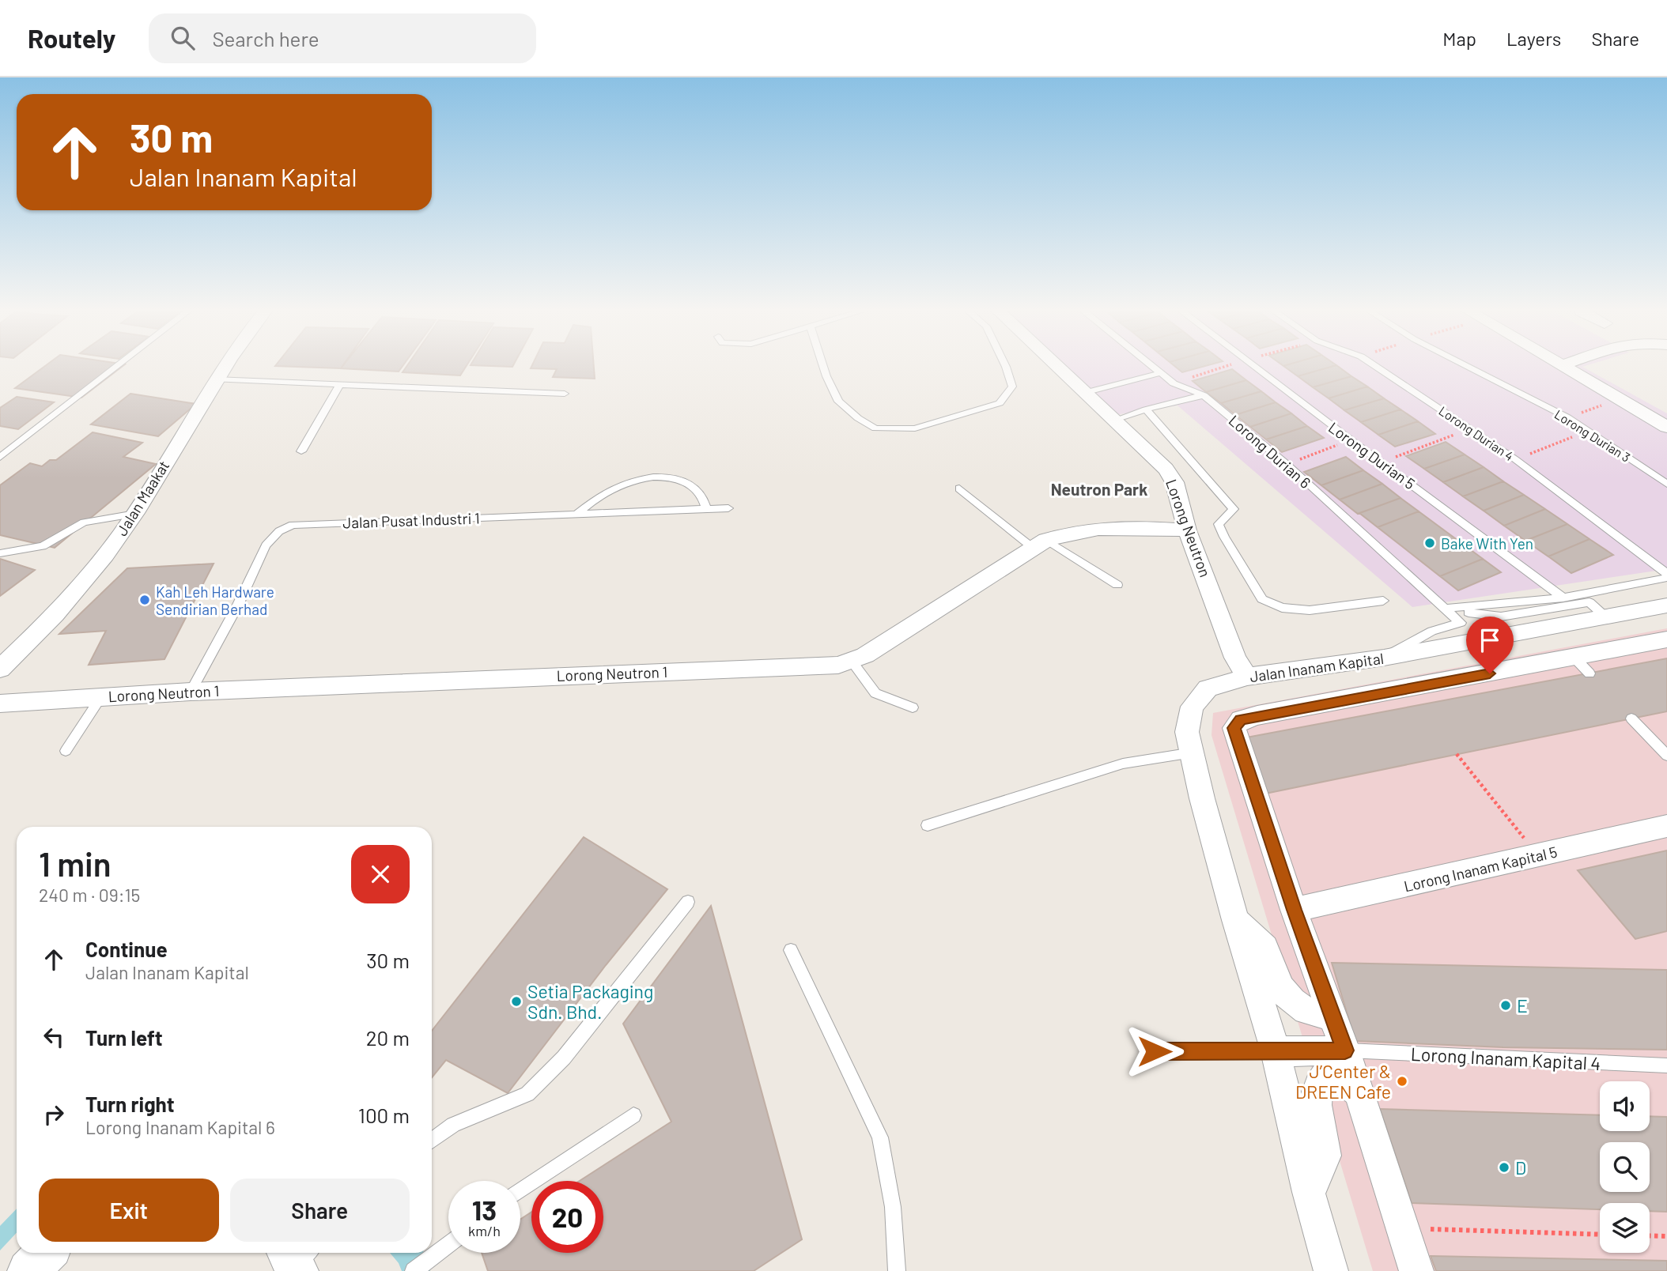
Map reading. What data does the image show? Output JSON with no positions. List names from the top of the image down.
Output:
{
  "streets": {
    "street": [
      "Jalan Maakat",
      "Lorong Neutron",
      "Jalan Inanam Kapital",
      "Lorong Neutron 1",
      "Lorong Inanam Kapital 5"
    ],
    "lane": [
      "Lorong Durian 4",
      "Lorong Durian 3",
      "Lorong Durian 6",
      "Lorong Durian 5",
      "Jalan Pusat Industri 1",
      "Lorong Inanam Kapital 4"
    ]
  },
  "crossings": [
    ["Lorong Durian 6", "Jalan Inanam Kapital"],
    ["Jalan Pusat Industri 1", "Lorong Neutron 1"],
    ["Lorong Neutron", "Jalan Inanam Kapital"],
    ["Lorong Neutron", "Lorong Neutron 1"]
  ],
  "districts": ["Neutron Park"],
  "places": [
    "Bake With Yen",
    "Kah Leh Hardware Sendirian Berhad",
    "Setia Packaging Sdn. Bhd.",
    "E",
    "J’Center & DREEN Cafe",
    "D"
  ],
  "page": {
    "header": "Routely",
    "search": "Search here",
    "nav": ["Map", "Layers", "Share"],
    "turn": ["30 m", "Jalan Inanam Kapital"],
    "heading": ["1 min", "240 m · 09:15"],
    "list": [
      {
        "name": "Continue",
        "note": "Jalan Inanam Kapital",
        "value": "30 m"
      },
      {
        "name": "Turn left",
        "value": "20 m"
      },
      {
        "name": "Turn right",
        "note": "Lorong Inanam Kapital 6",
        "value": "100 m"
      }
    ],
    "buttons": ["Exit", "Share"],
    "speed": "13 km/h",
    "limit": "20"
  }
}
